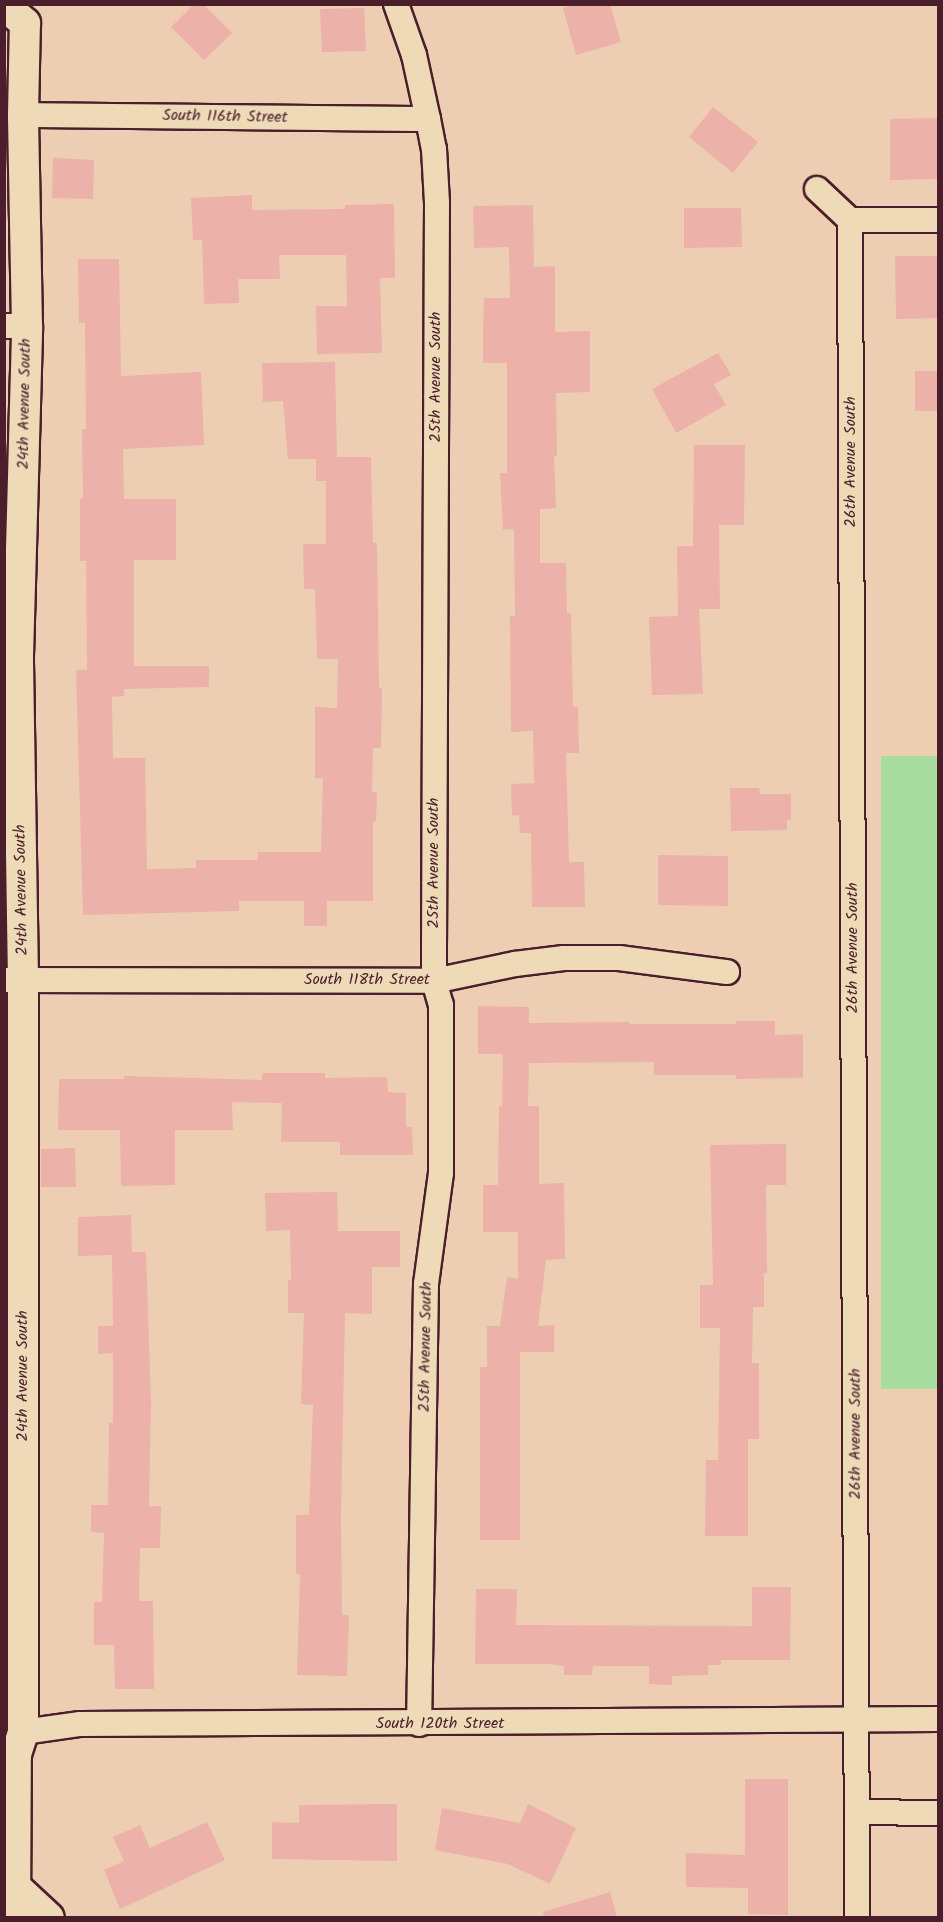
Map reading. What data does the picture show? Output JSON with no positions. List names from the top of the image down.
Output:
{
  "streets": {
    "street": [
      "South 116th Street",
      "25th Avenue South",
      "24th Avenue South",
      "26th Avenue South",
      "South 118th Street",
      "South 120th Street"
    ]
  },
  "crossings": [
    ["South 116th Street", "25th Avenue South"],
    ["South 116th Street", "24th Avenue South"],
    ["25th Avenue South", "South 118th Street"],
    ["25th Avenue South", "South 120th Street"],
    ["24th Avenue South", "South 118th Street"],
    ["24th Avenue South", "South 120th Street"],
    ["26th Avenue South", "South 120th Street"]
  ]
}
